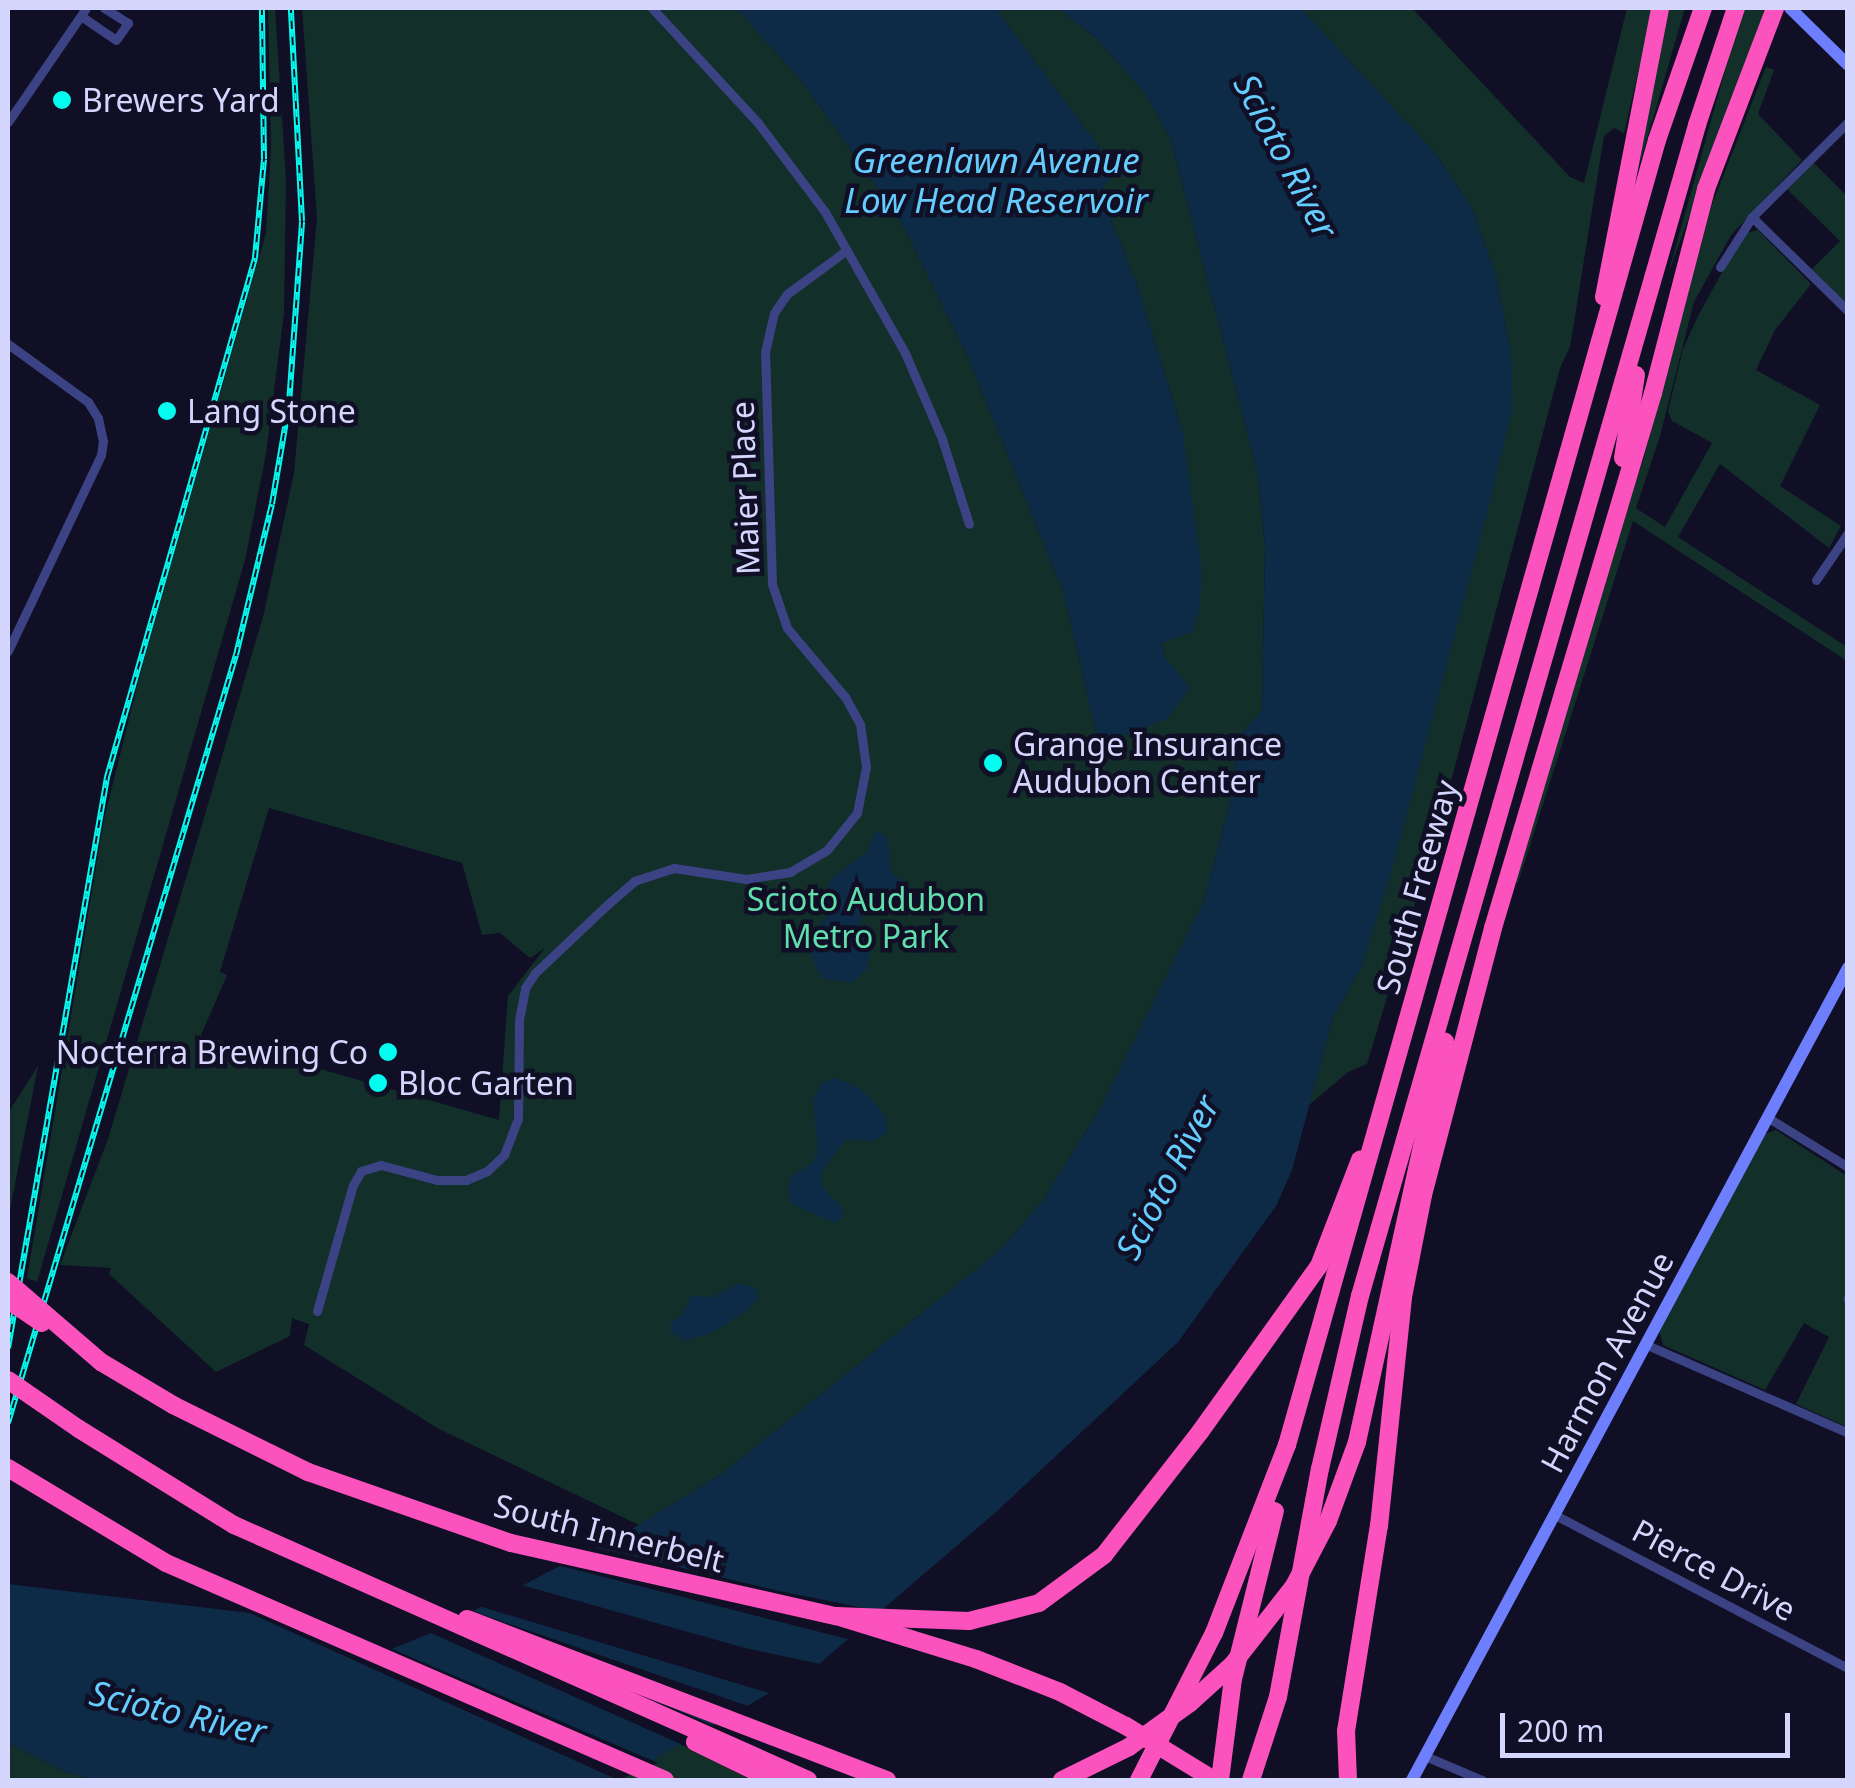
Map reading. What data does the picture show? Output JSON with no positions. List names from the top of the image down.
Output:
{
  "streets": {
    "highway": ["South Freeway", "South Innerbelt"],
    "main road": ["Harmon Avenue"],
    "street": ["Maier Place", "Pierce Drive"]
  },
  "crossings": [
    ["Harmon Avenue", "Pierce Drive"]
  ],
  "water": ["Scioto River", "Greenlawn Avenue Low Head Reservoir"],
  "parks": ["Scioto Audubon Metro Park"],
  "places": [
    "Brewers Yard",
    "Lang Stone",
    "Grange Insurance Audubon Center",
    "Nocterra Brewing Co",
    "Bloc Garten"
  ],
  "scale_bar": "200 m"
}
